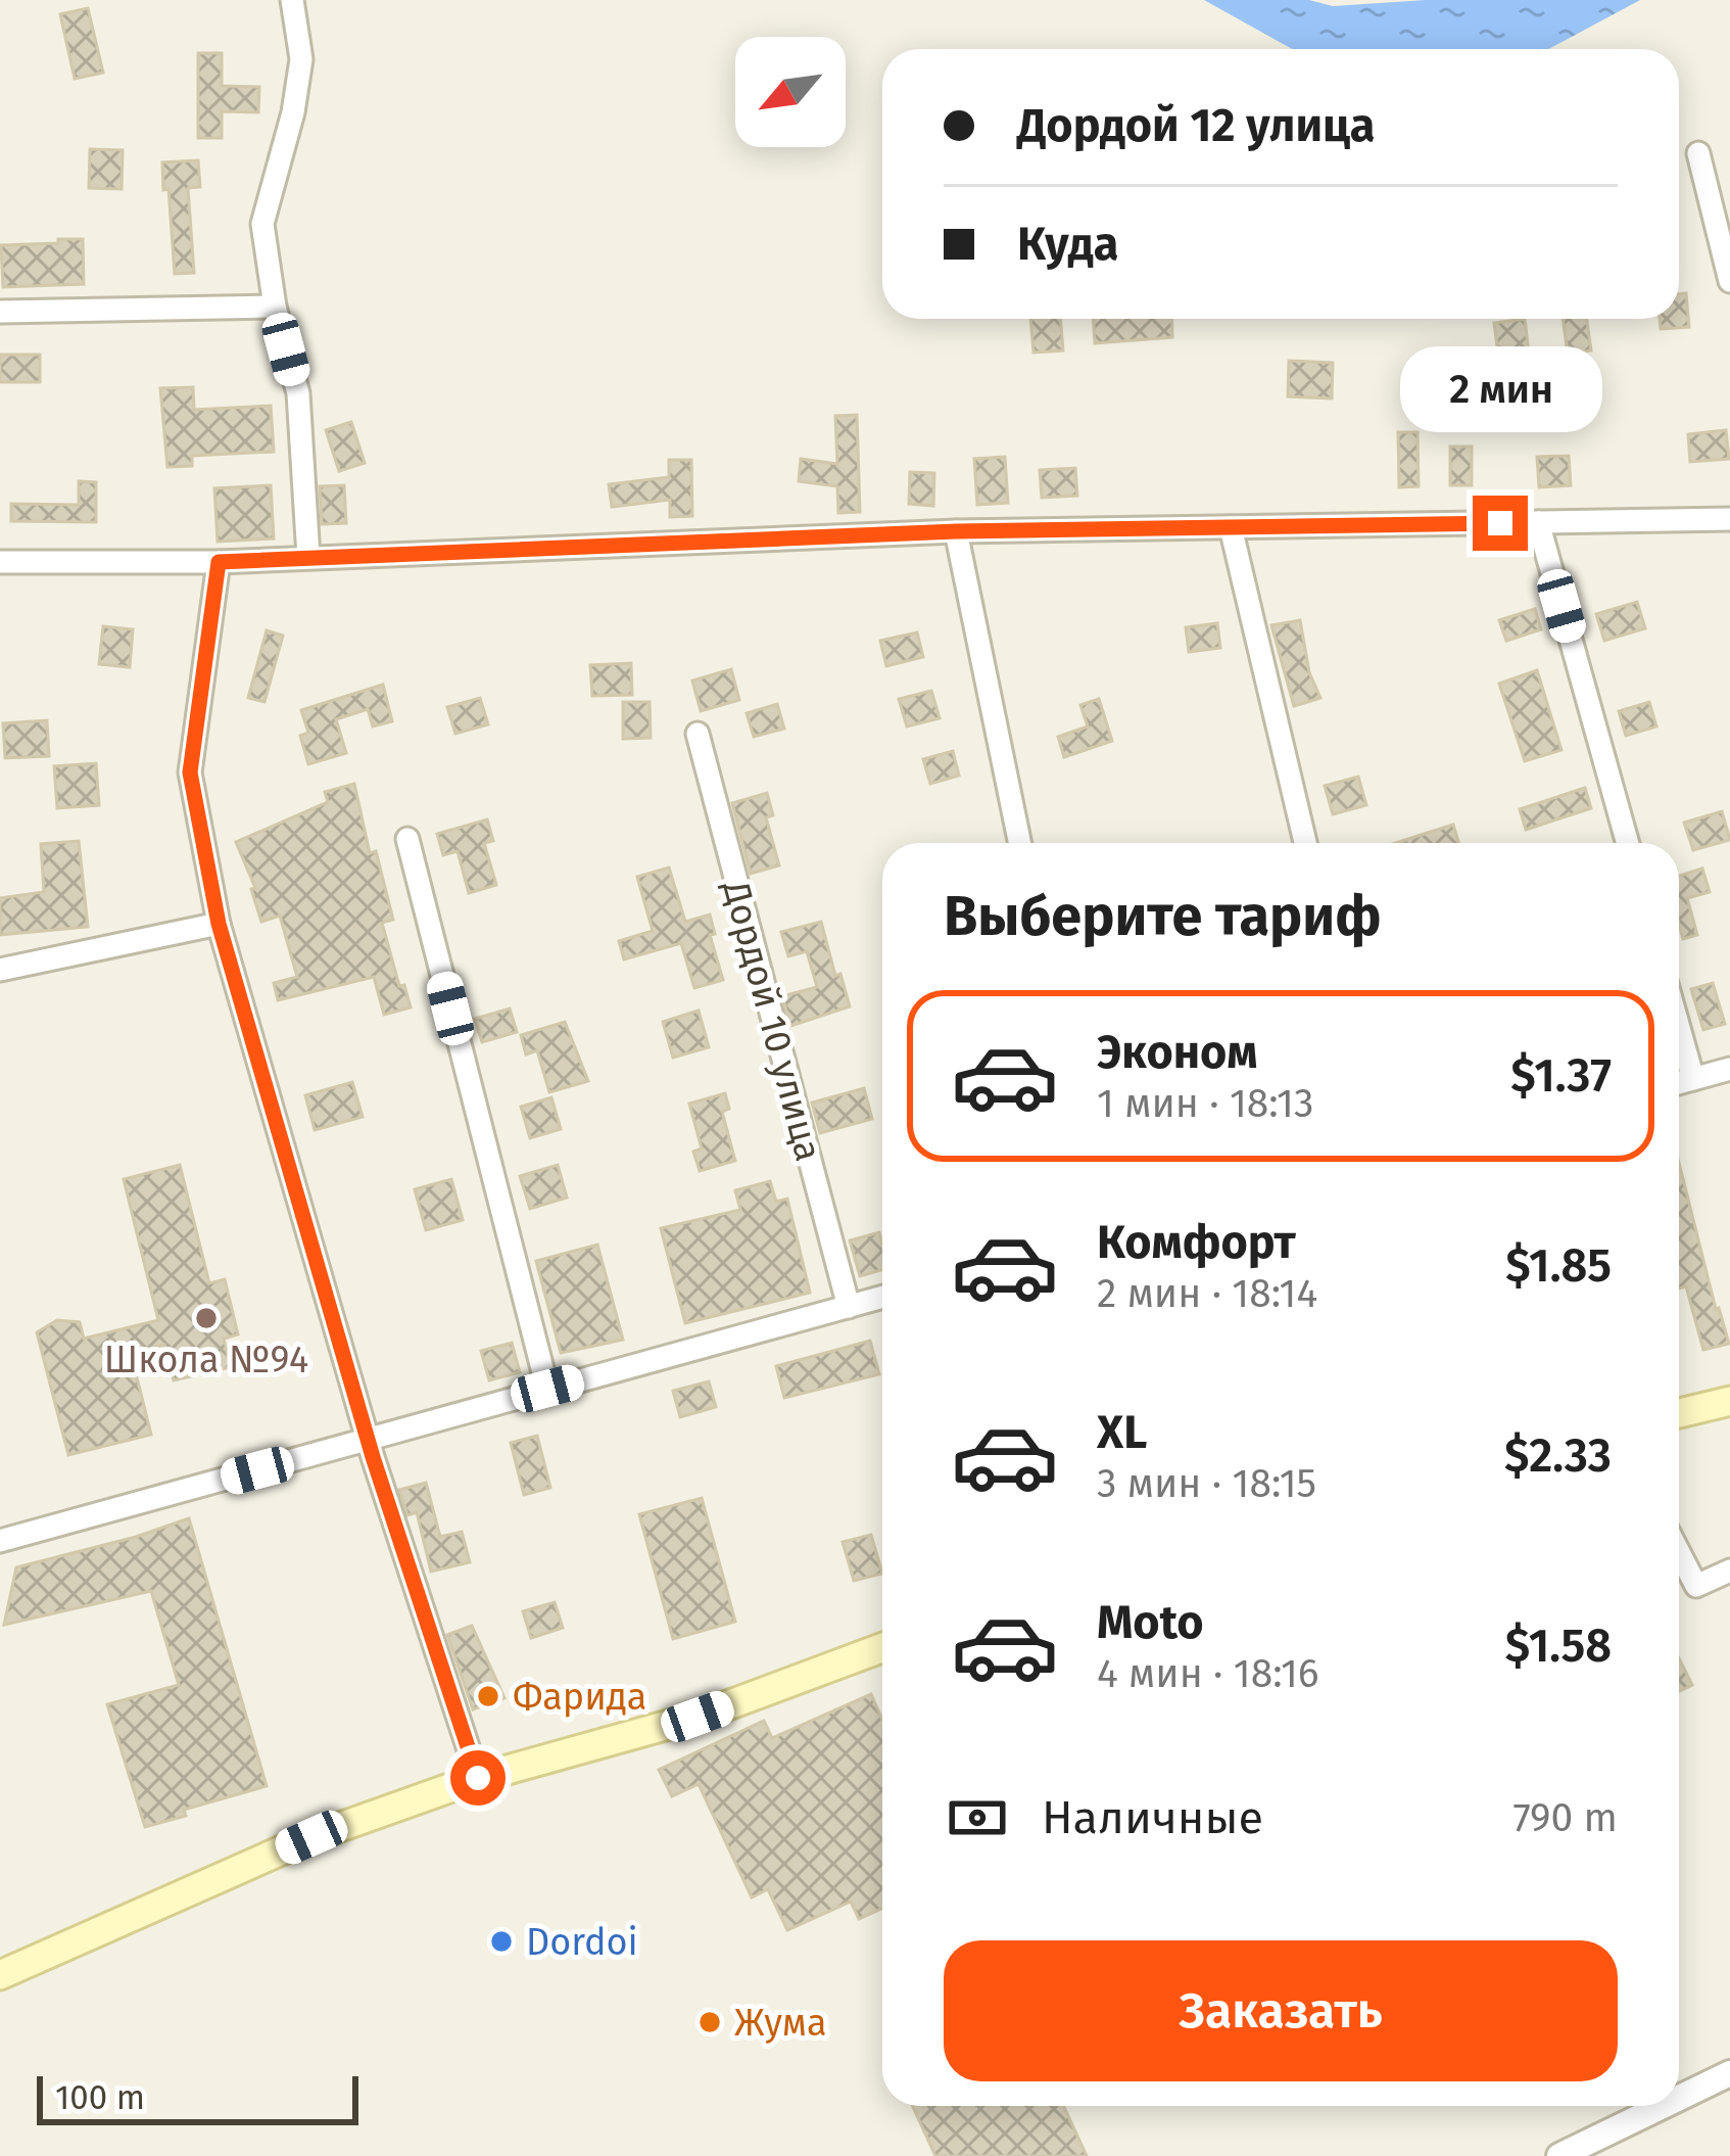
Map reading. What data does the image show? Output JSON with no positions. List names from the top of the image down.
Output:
{
  "streets": {
    "street": ["Дордой 10 улица"]
  },
  "places": [
    "Школа №94",
    "Фарида",
    "Dordoi",
    "Жума"
  ],
  "scale_bar": "100 m",
  "north": "bottom left",
  "page": {
    "banner": ["Дордой 12 улица", "Куда"],
    "bubble": "2 мин",
    "heading": "Выберите тариф",
    "list": [
      {
        "name": "Эконом",
        "note": "1 мин · 18:13",
        "value": "$1.37"
      },
      {
        "name": "Комфорт",
        "note": "2 мин · 18:14",
        "value": "$1.85"
      },
      {
        "name": "XL",
        "note": "3 мин · 18:15",
        "value": "$2.33"
      },
      {
        "name": "Moto",
        "note": "4 мин · 18:16",
        "value": "$1.58"
      }
    ],
    "pay": ["Наличные", "790 m"],
    "buttons": "Заказать",
    "scale": "100 m"
  }
}
